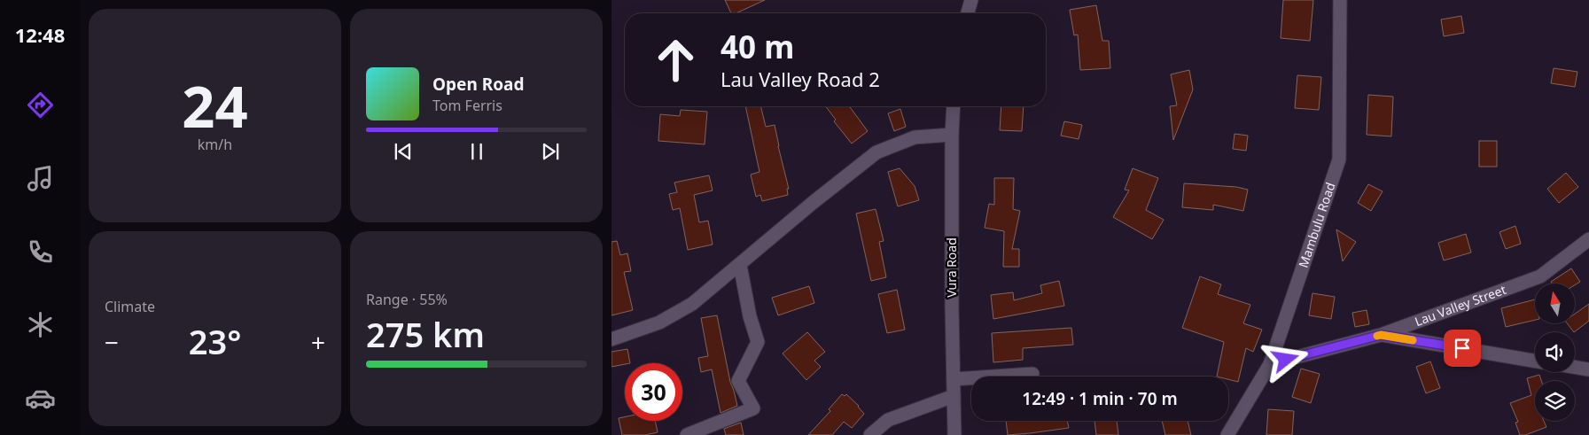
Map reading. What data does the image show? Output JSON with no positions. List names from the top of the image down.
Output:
{
  "streets": {
    "street": ["Mambulu Road", "Vura Road", "Lau Valley Street"]
  },
  "crossings": [
    ["Mambulu Road", "Lau Valley Street"]
  ],
  "north": "top",
  "page": {
    "tabs": "12:48",
    "tile": [
      ["24", "km/h"],
      "Climate",
      ["Range · 55%", "275 km"]
    ],
    "turn": ["40 m", "Lau Valley Road 2"],
    "song": ["Open Road", "Tom Ferris"],
    "heat": ["−", "23°", "+"],
    "limit": "30",
    "trip": "12:49 · 1 min · 70 m"
  }
}
